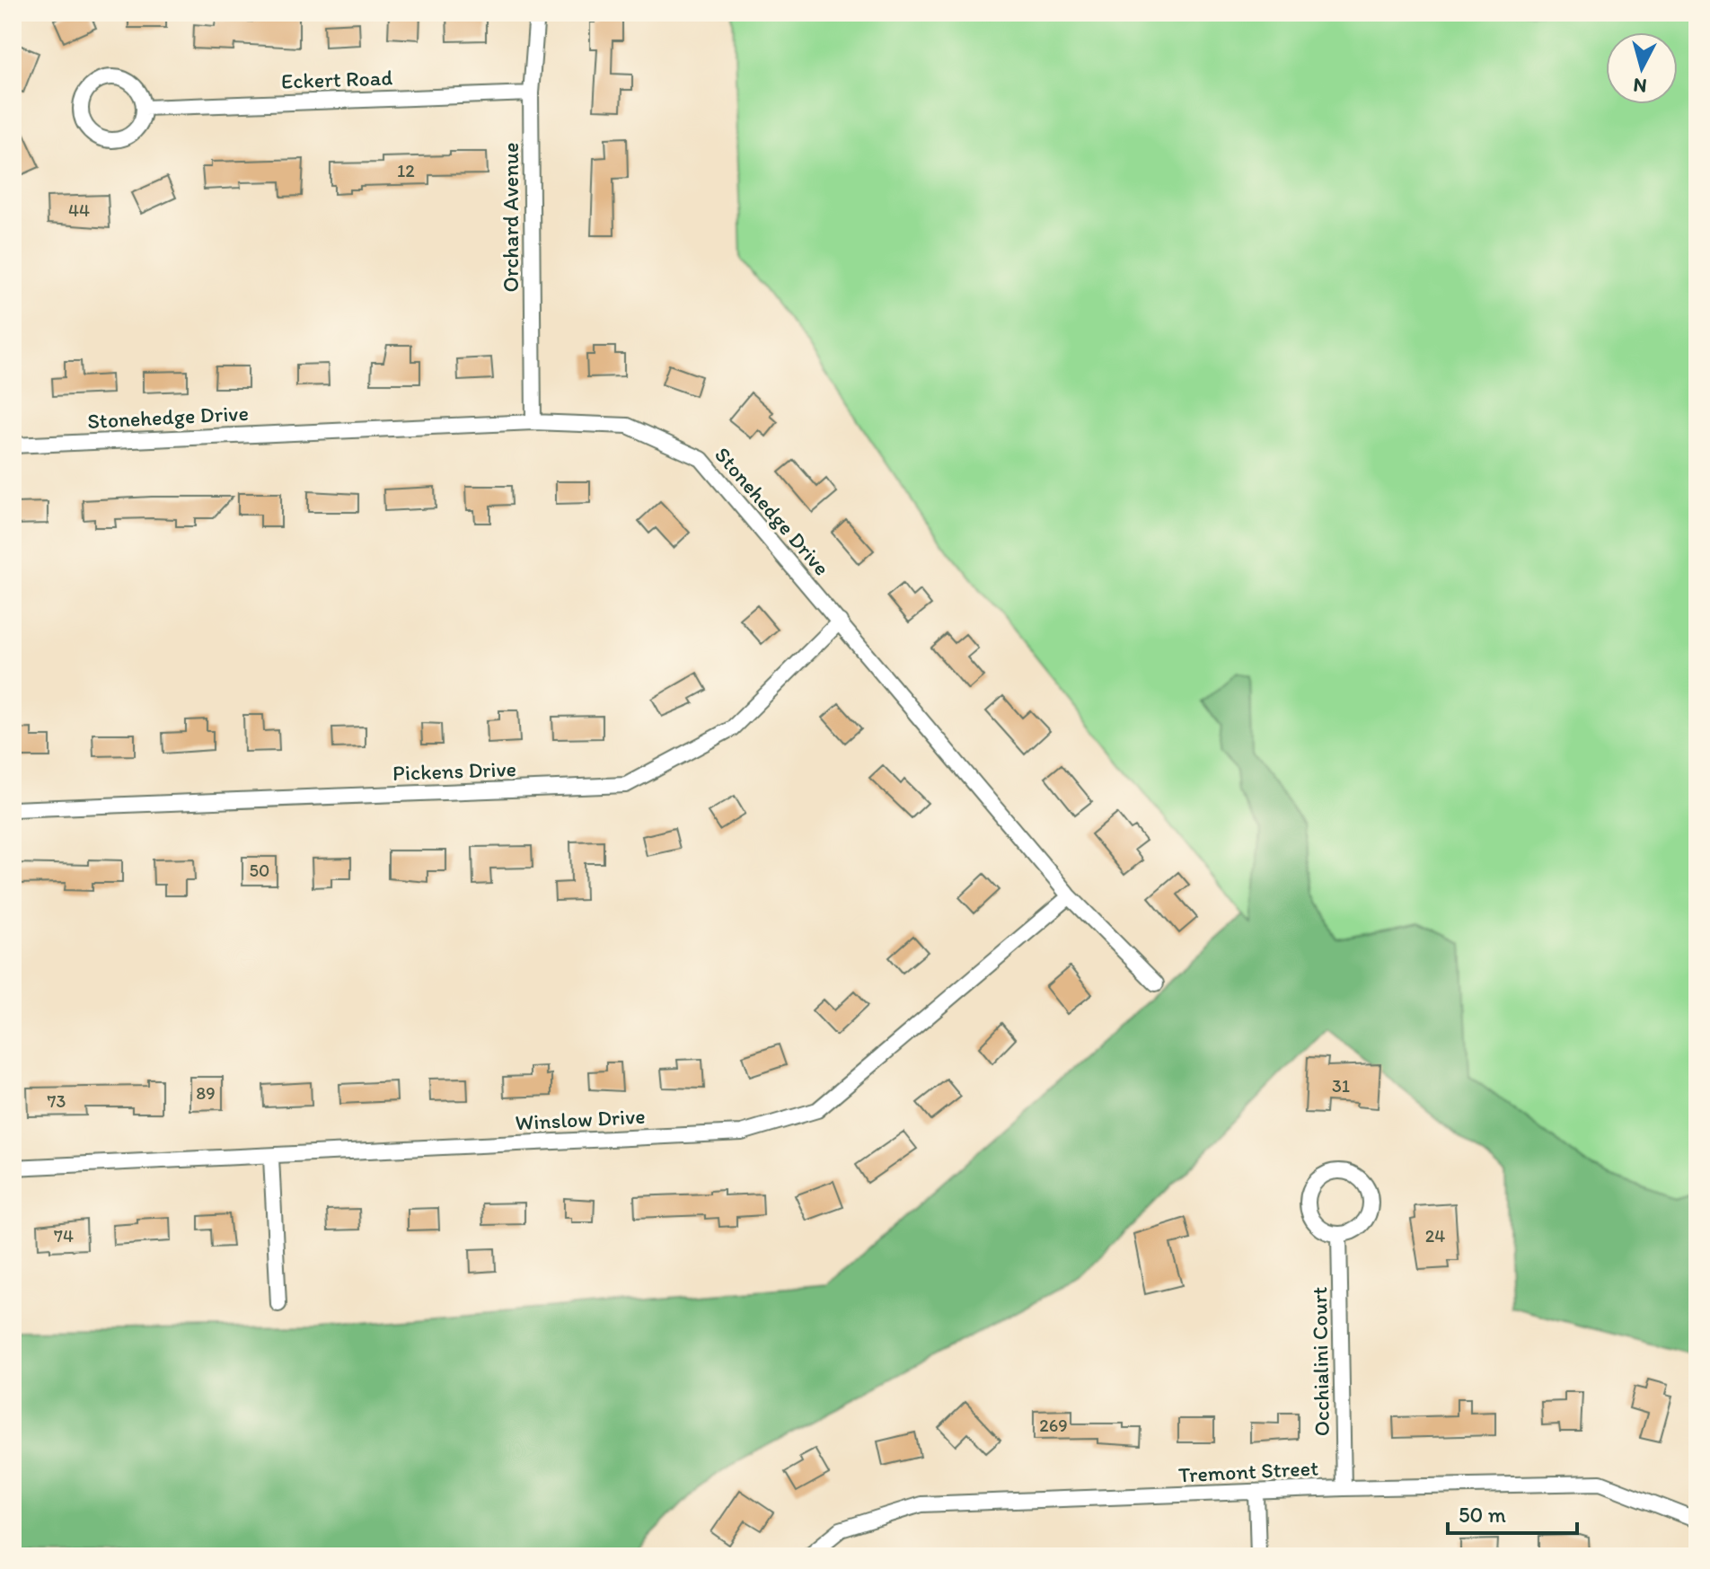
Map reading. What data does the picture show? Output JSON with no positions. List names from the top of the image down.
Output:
{
  "streets": {
    "street": [
      "Eckert Road",
      "Orchard Avenue",
      "Stonehedge Drive",
      "Pickens Drive",
      "Winslow Drive",
      "Occhialini Court",
      "Tremont Street"
    ]
  },
  "crossings": [
    ["Eckert Road", "Orchard Avenue"],
    ["Orchard Avenue", "Stonehedge Drive"],
    ["Stonehedge Drive", "Pickens Drive"],
    ["Stonehedge Drive", "Winslow Drive"],
    ["Occhialini Court", "Tremont Street"]
  ],
  "house_numbers": [
    "12",
    "44",
    "50",
    "31",
    "89",
    "73",
    "74",
    "24",
    "269"
  ],
  "scale_bar": "50 m",
  "north": "bottom"
}
